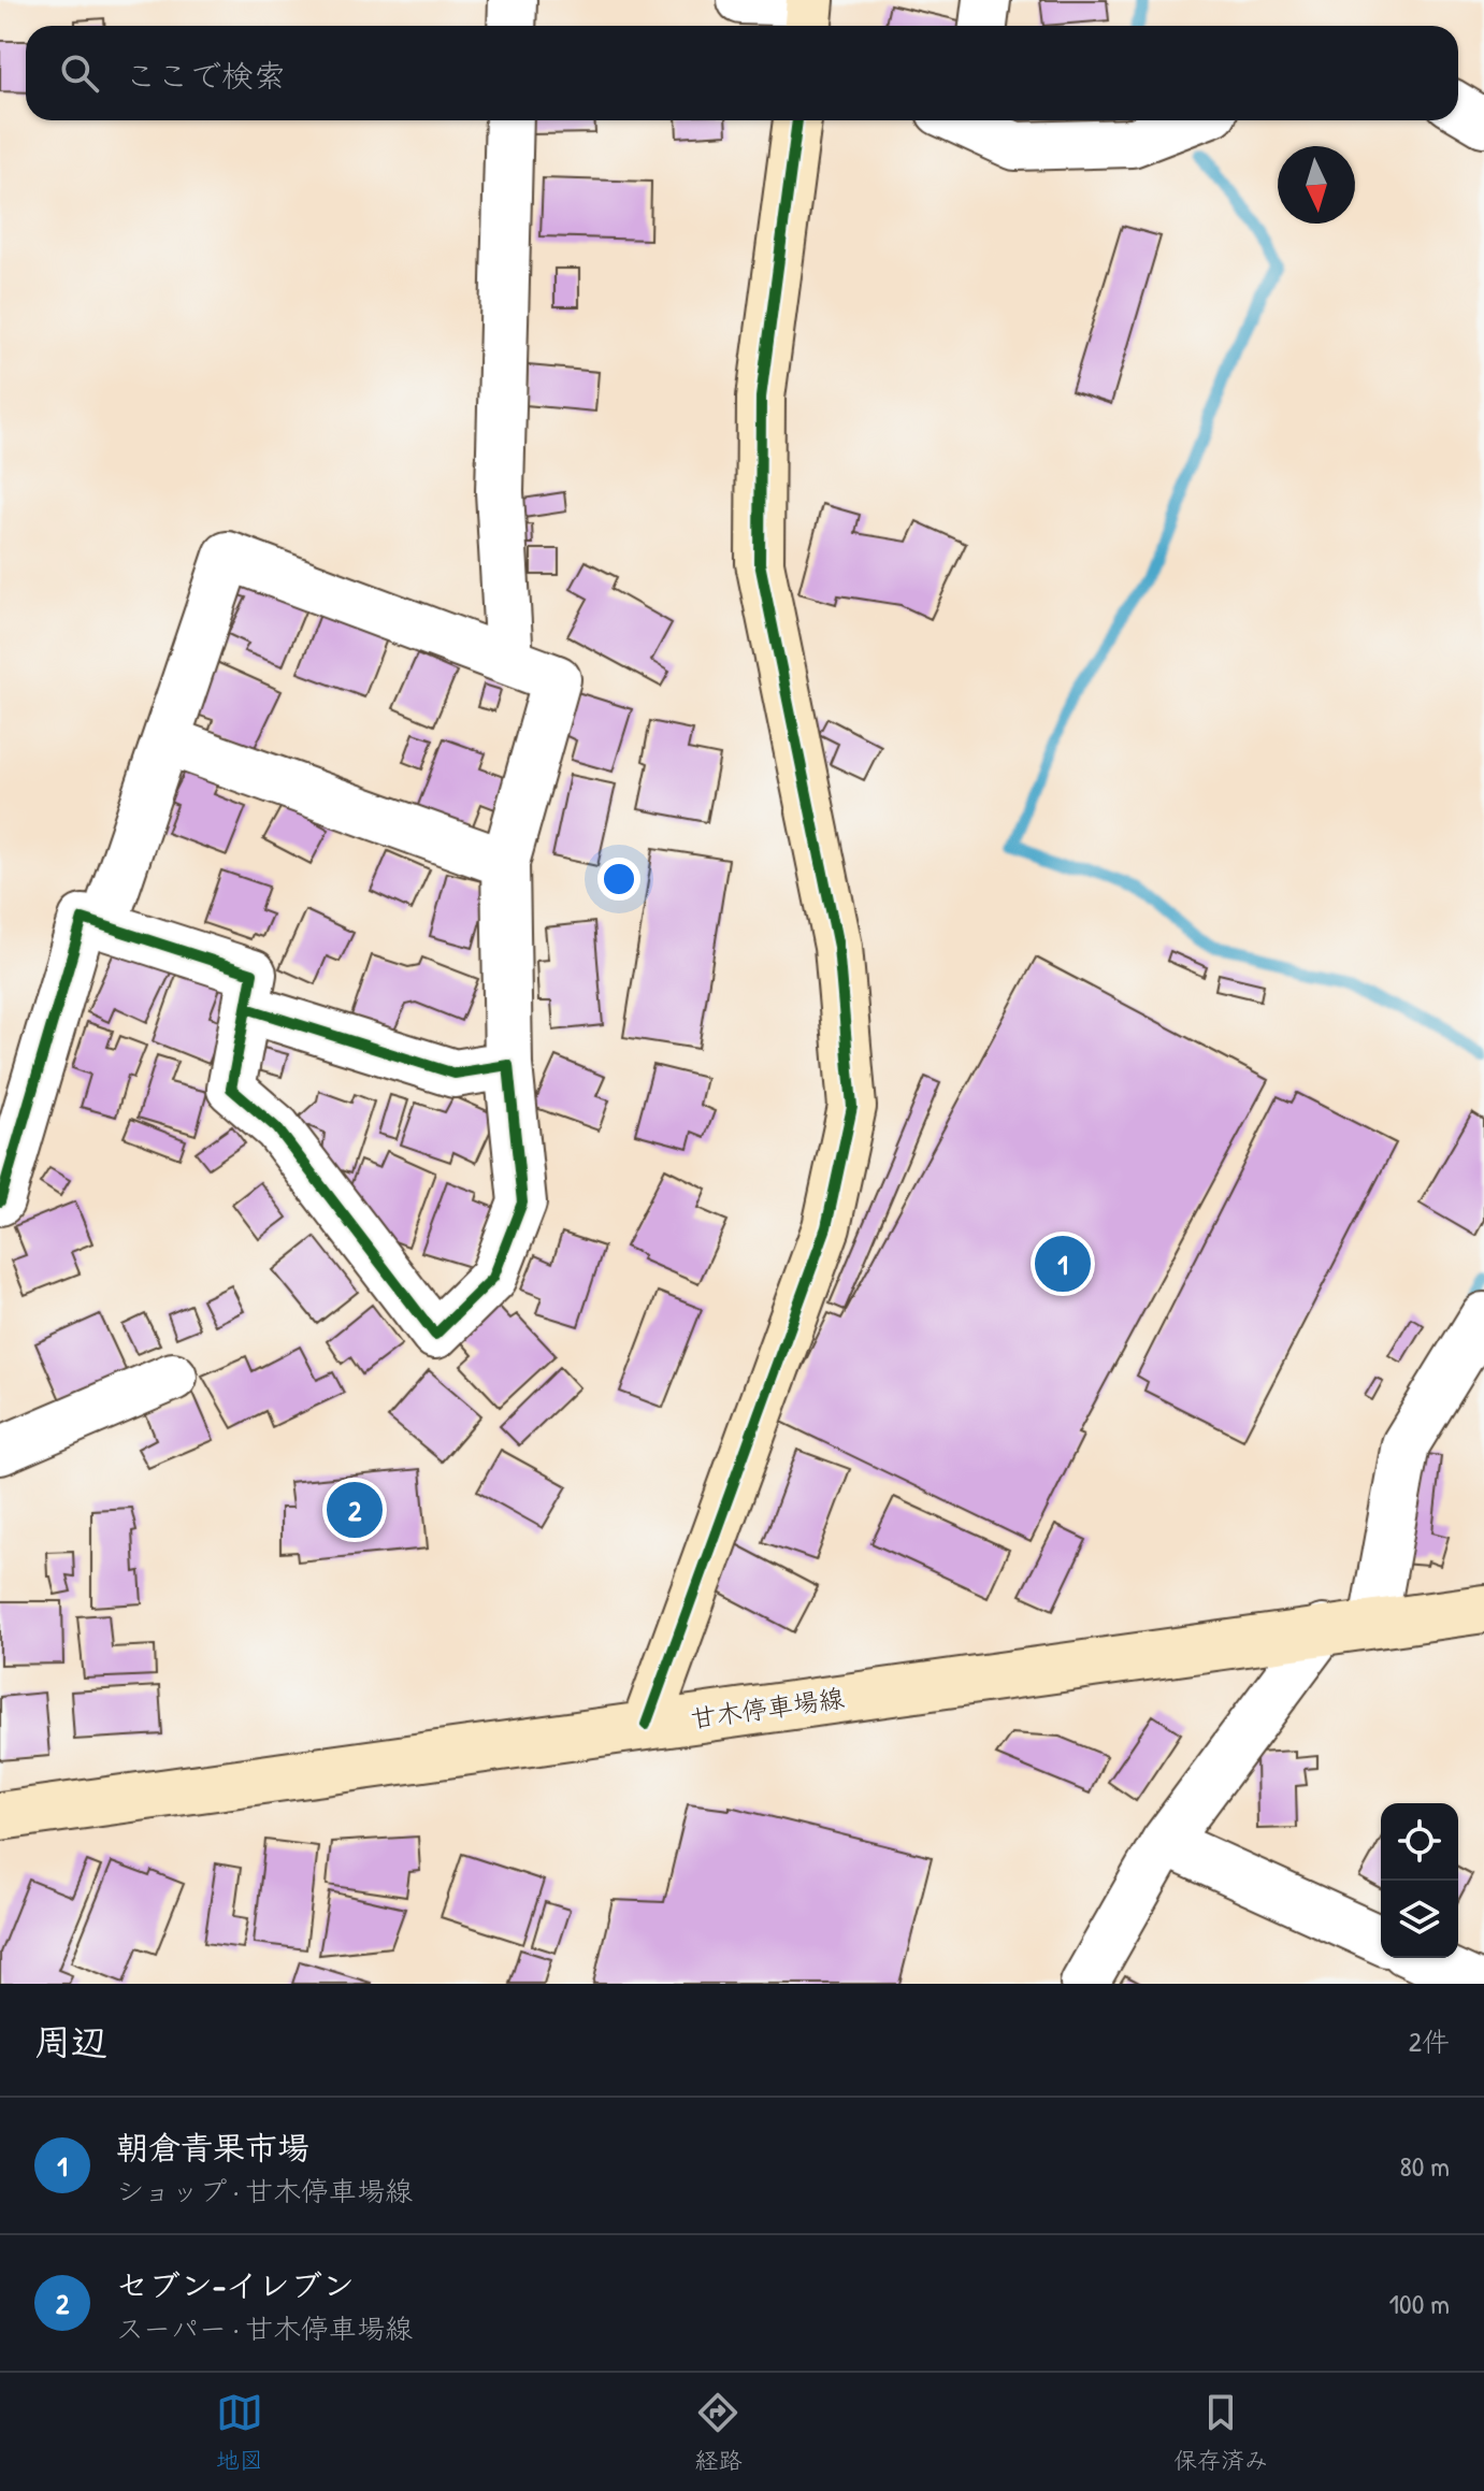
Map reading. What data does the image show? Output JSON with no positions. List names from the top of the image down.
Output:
{
  "streets": {
    "street": ["甘木停車場線"]
  },
  "north": "bottom",
  "page": {
    "search": "ここで検索",
    "pins": ["1", "2"],
    "heading": ["周辺", "2件"],
    "list": [
      {
        "mark": "1",
        "name": "朝倉青果市場",
        "note": "ショップ · 甘木停車場線",
        "value": "80 m"
      },
      {
        "mark": "2",
        "name": "セブン-イレブン",
        "note": "スーパー · 甘木停車場線",
        "value": "100 m"
      }
    ],
    "nav": ["地図", "経路", "保存済み"]
  }
}
